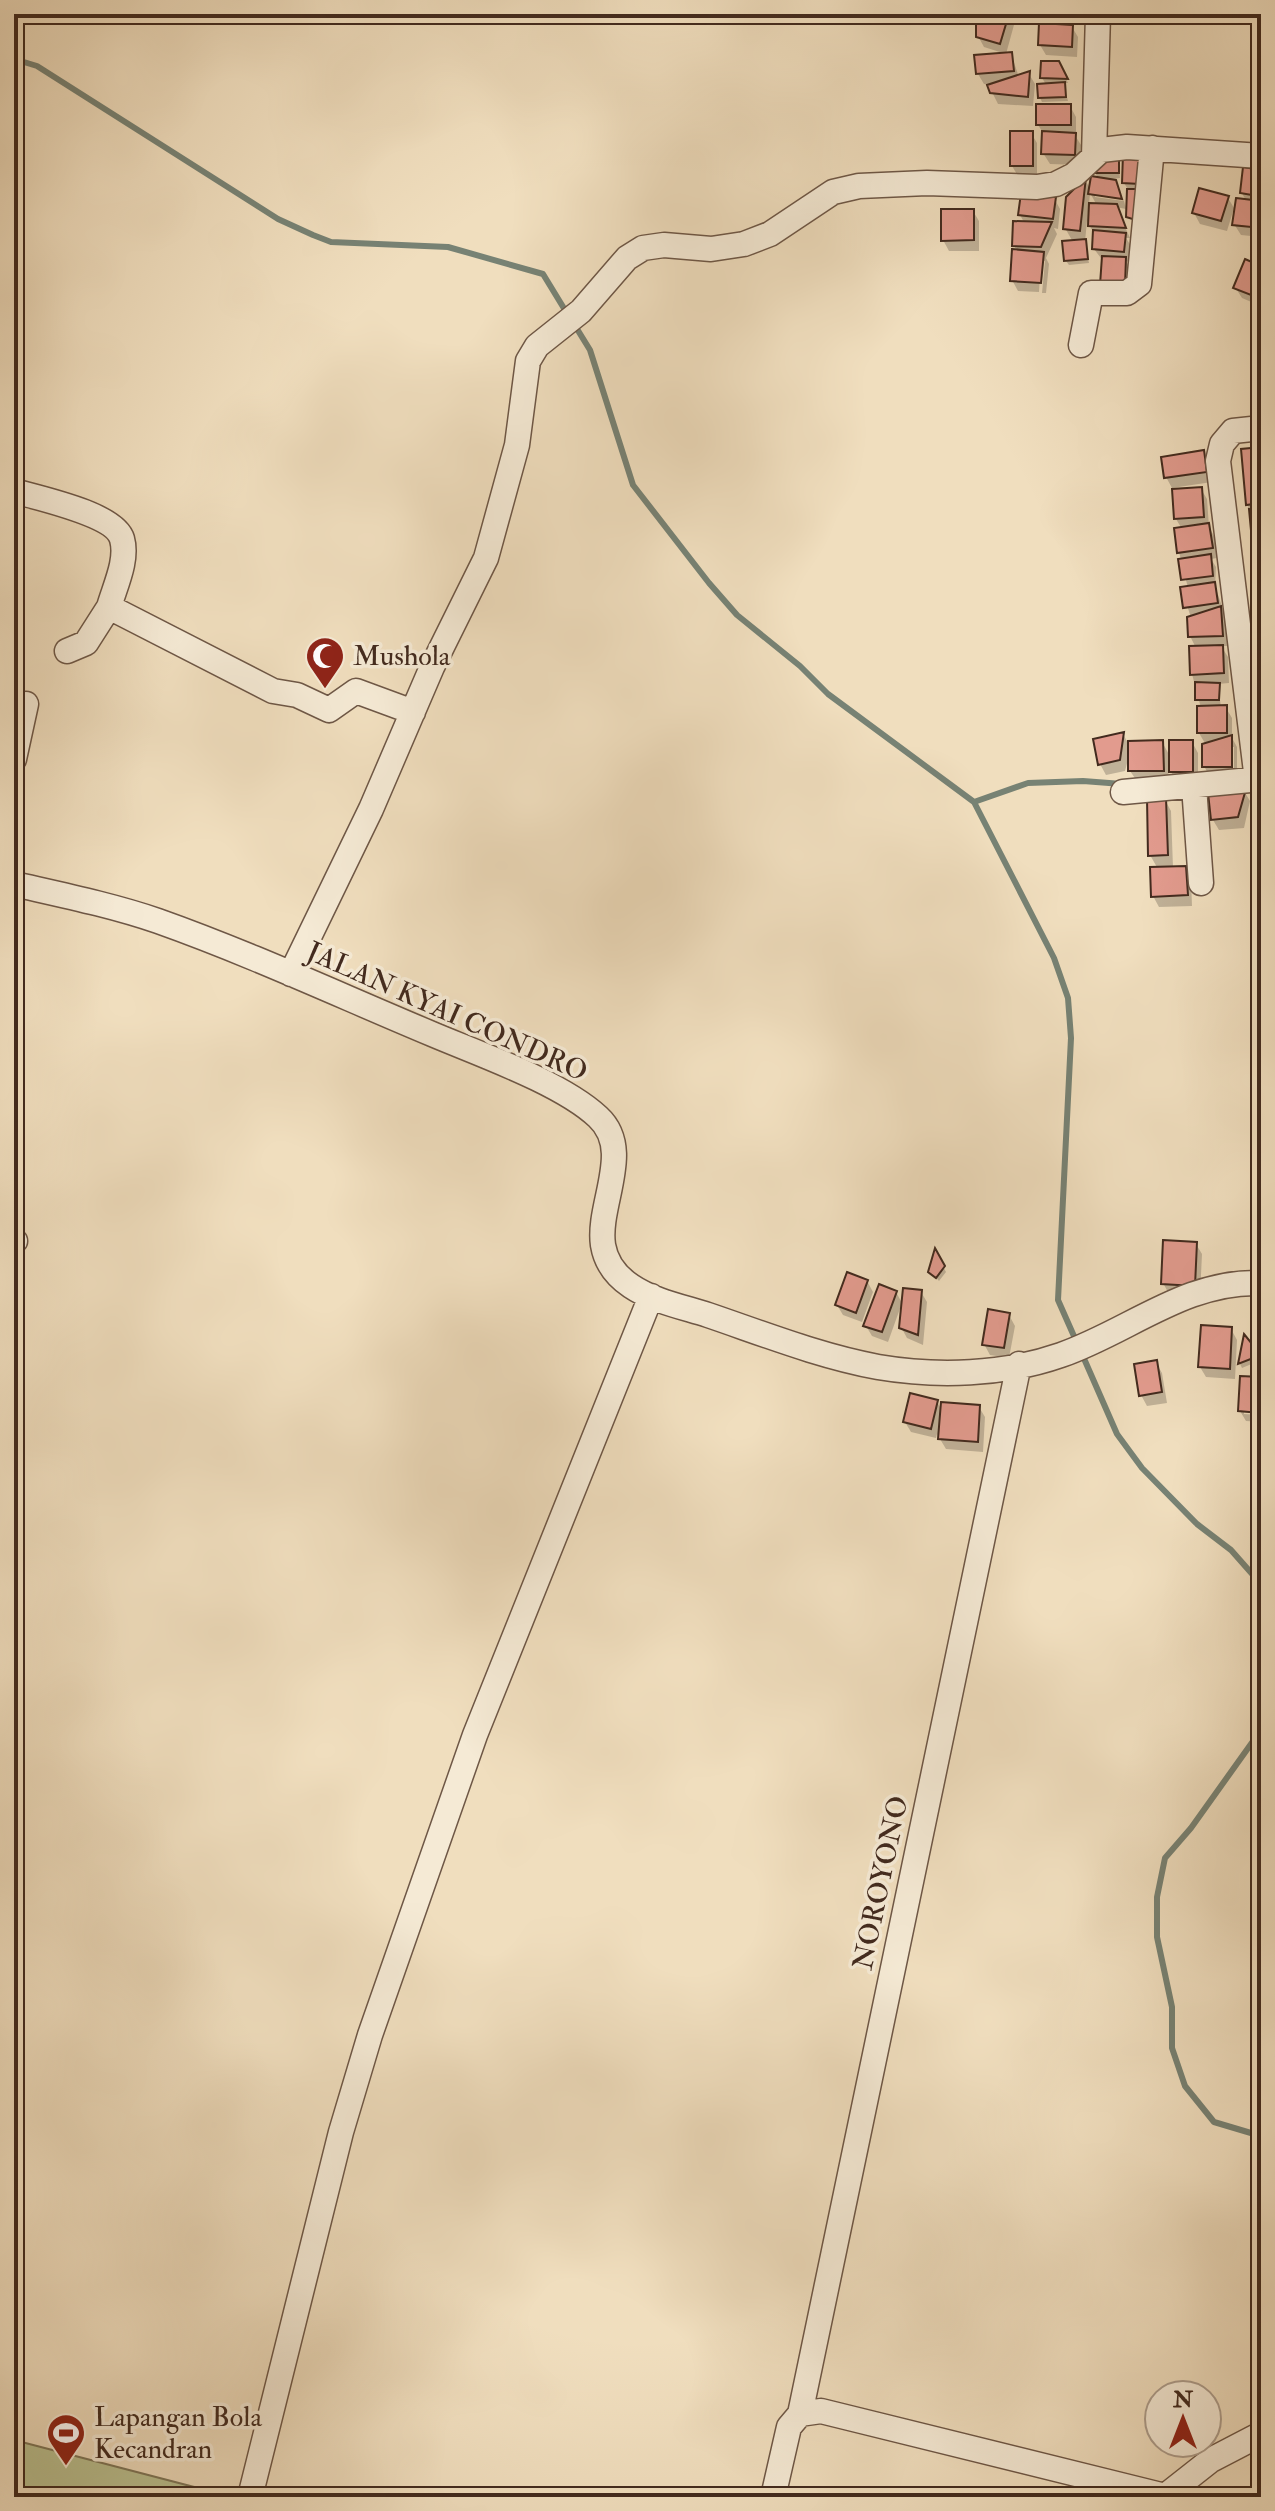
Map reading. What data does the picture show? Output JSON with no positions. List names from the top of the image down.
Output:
{
  "streets": {
    "street": ["JALAN KYAI CONDRO", "NOROYONO"]
  },
  "crossings": [
    ["JALAN KYAI CONDRO", "NOROYONO"]
  ],
  "places": {
    "mosque": ["Mushola"],
    "sports": ["Lapangan Bola Kecandran"]
  },
  "north": "top"
}
